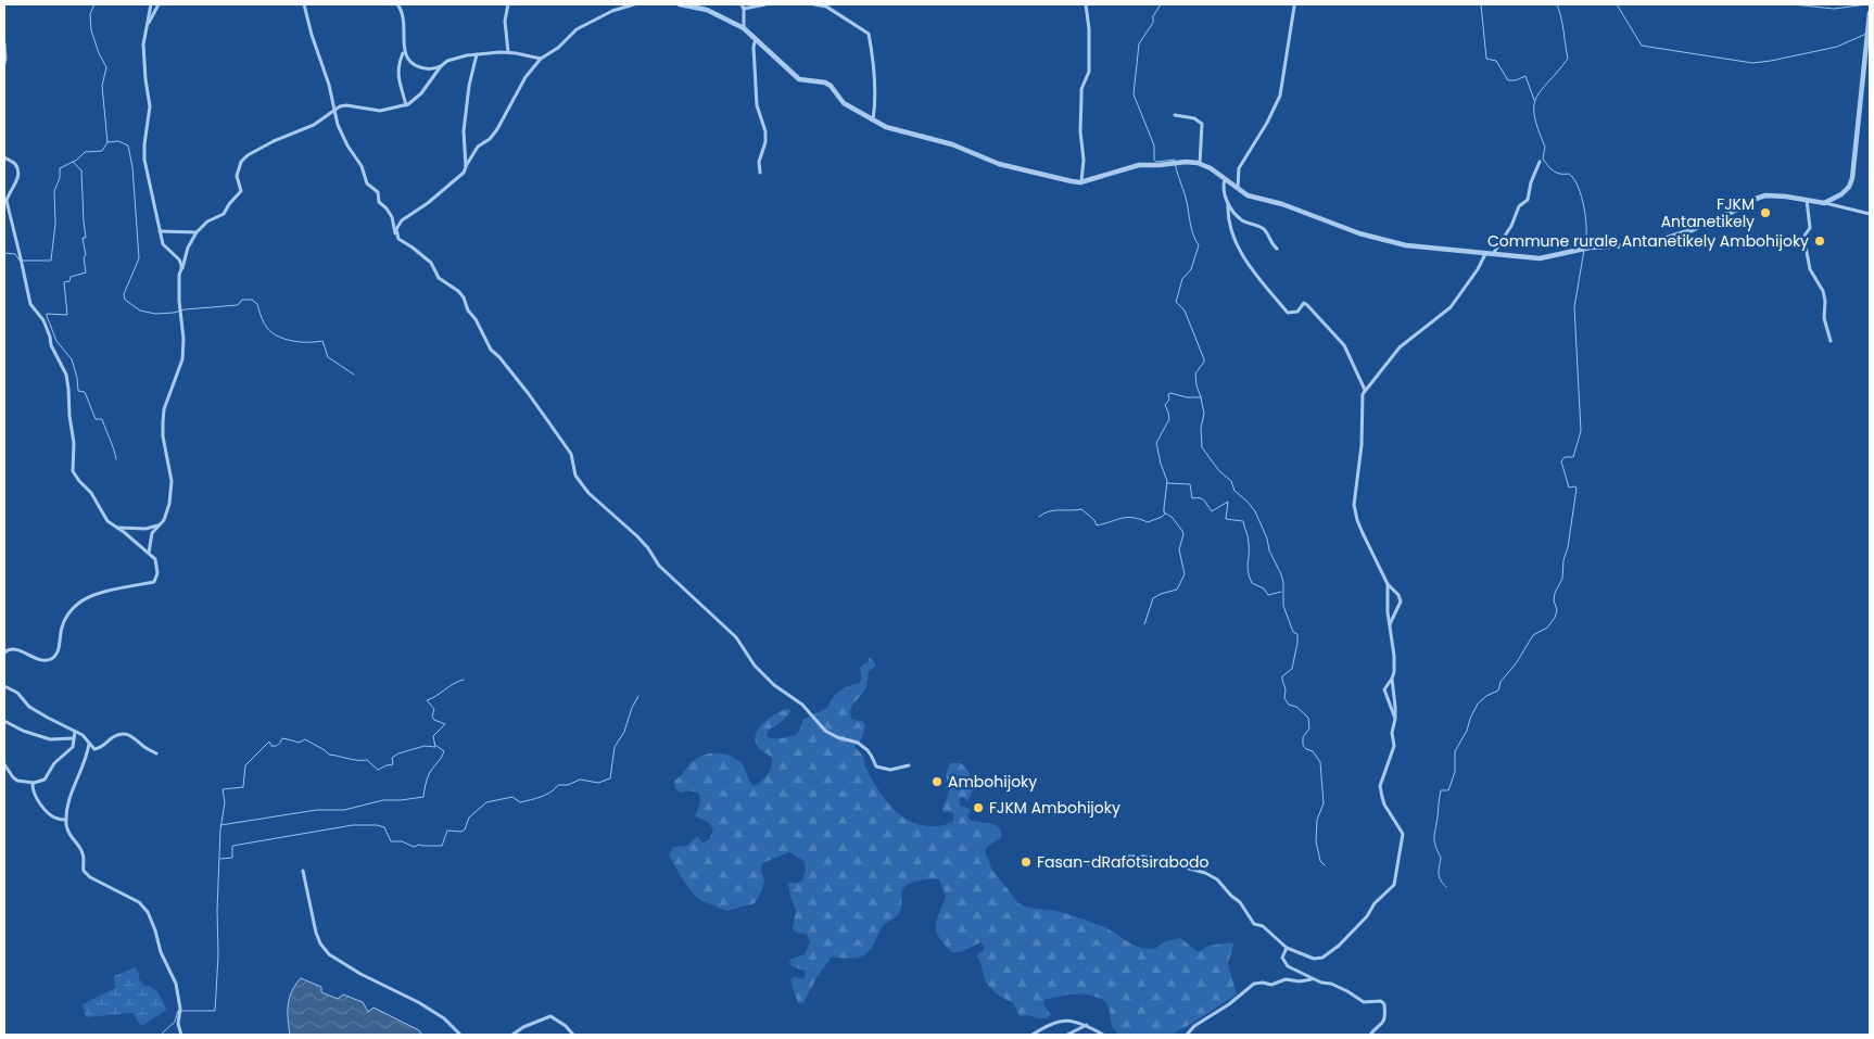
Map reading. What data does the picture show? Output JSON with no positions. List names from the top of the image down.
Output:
{
  "places": [
    "FJKM Antanetikely",
    "Commune rurale Antanetikely Ambohijoky",
    "Ambohijoky",
    "FJKM Ambohijoky",
    "Fasan-dRafotsirabodo"
  ]
}
